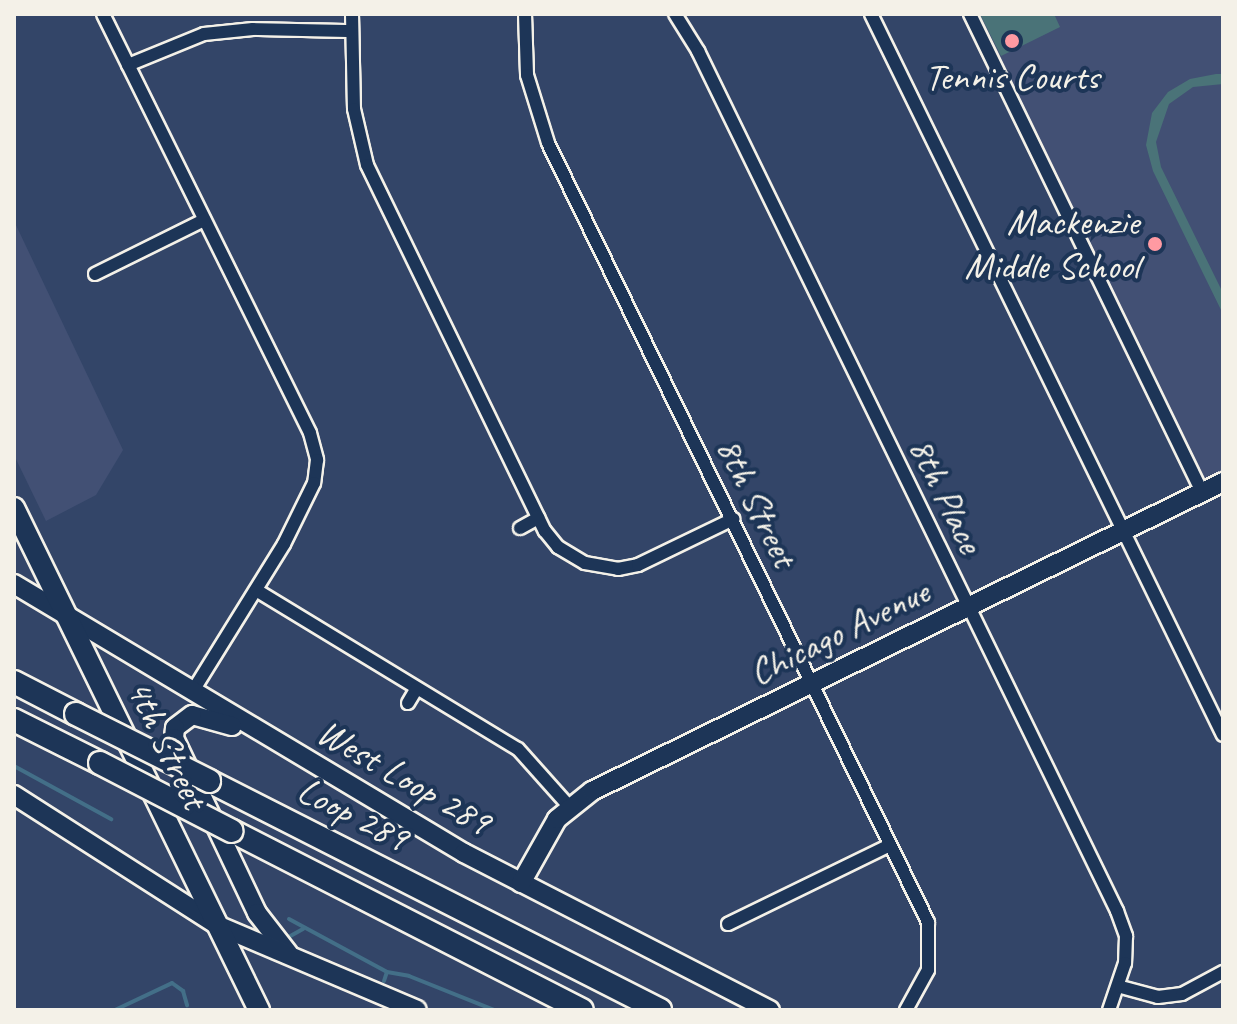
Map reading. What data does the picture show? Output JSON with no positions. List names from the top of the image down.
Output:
{
  "streets": {
    "highway": ["Loop 289"],
    "main road": ["Chicago Avenue", "4th Street", "West Loop 289"],
    "street": ["8th Place", "8th Street"]
  },
  "crossings": [
    ["8th Place", "Chicago Avenue"],
    ["8th Street", "Chicago Avenue"],
    ["Chicago Avenue", "West Loop 289"],
    ["4th Street", "West Loop 289"]
  ],
  "places": ["Tennis Courts", "Mackenzie Middle School"]
}
